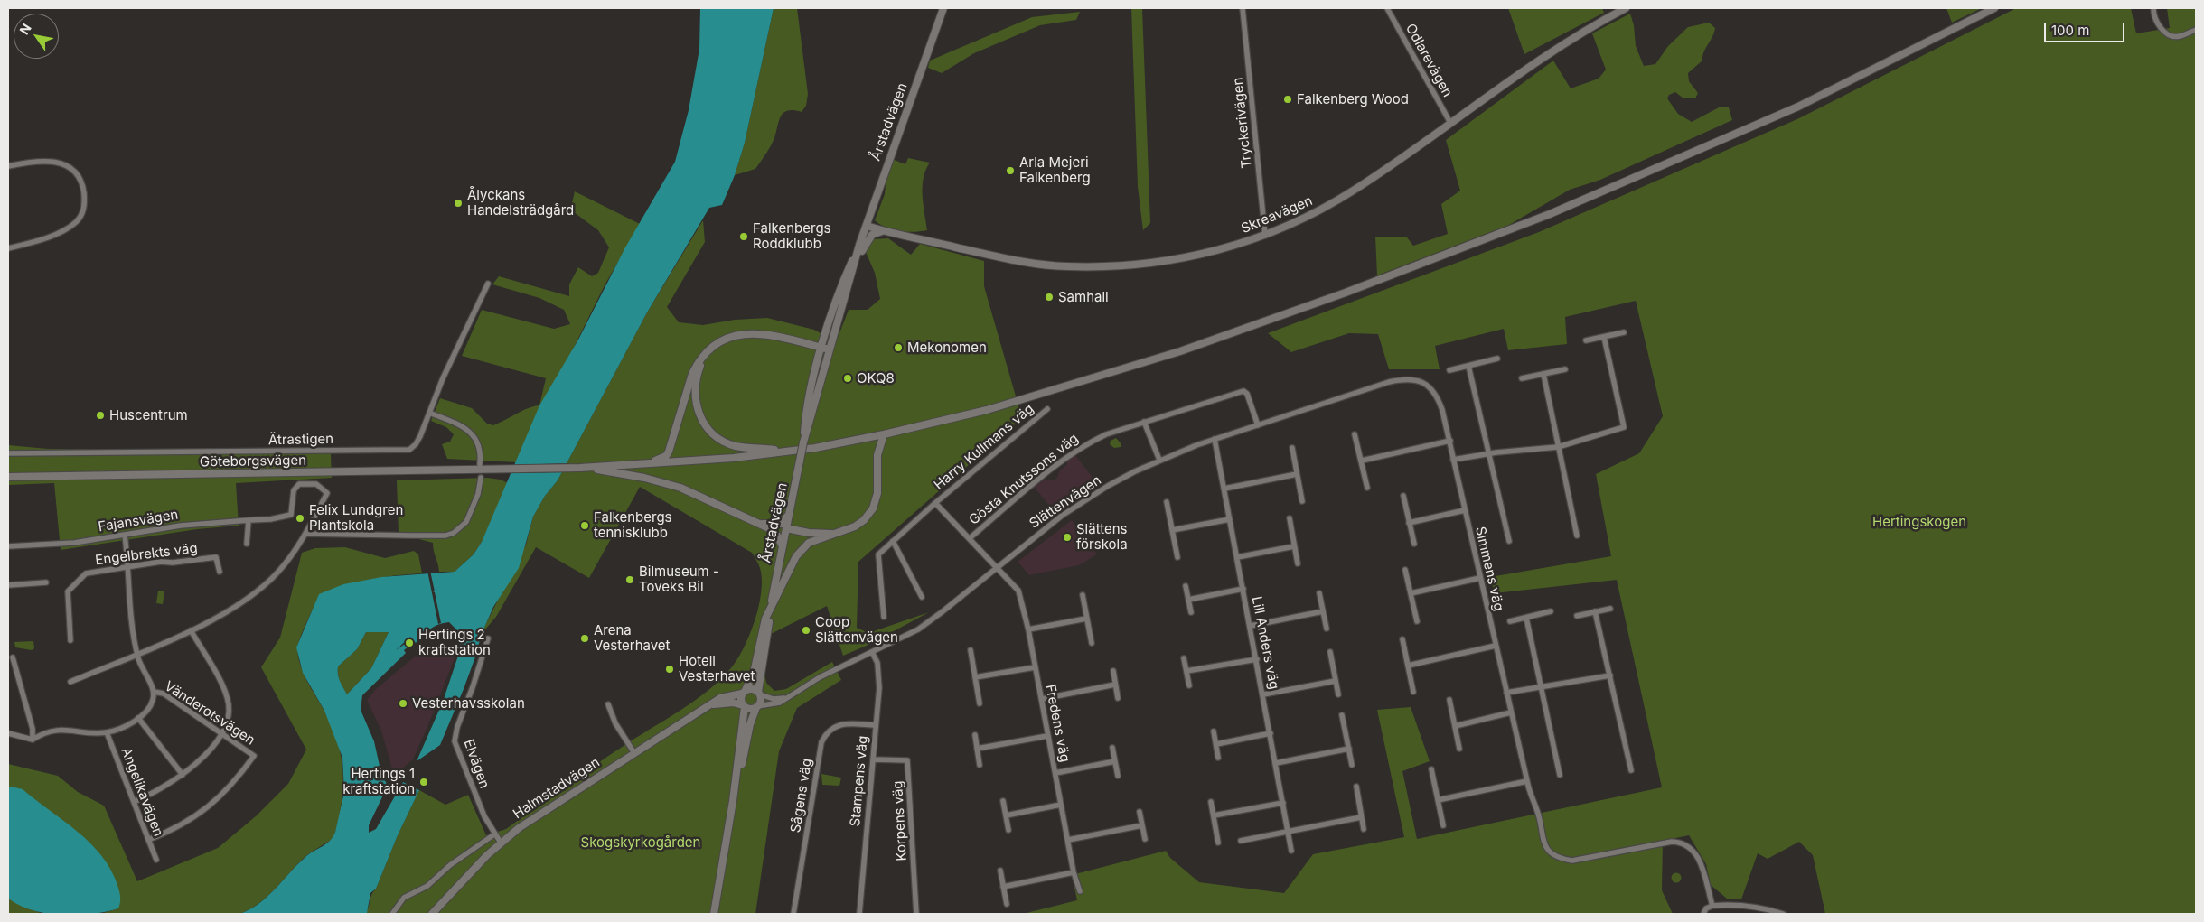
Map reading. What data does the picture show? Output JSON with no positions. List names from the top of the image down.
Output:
{
  "streets": {
    "main road": [
      "Årstadvägen",
      "Skreavägen",
      "Göteborgsvägen",
      "Halmstadvägen"
    ],
    "street": [
      "Odlarevägen",
      "Tryckerivägen",
      "Ätrastigen",
      "Harry Kullmans väg",
      "Gösta Knutssons väg",
      "Slättenvägen",
      "Fajansvägen",
      "Engelbrekts väg",
      "Simmens väg",
      "Lill Anders väg",
      "Vänderotsvägen",
      "Fredens väg",
      "Elvägen",
      "Stampens väg",
      "Angelikavägen",
      "Sågens väg",
      "Korpens väg"
    ]
  },
  "crossings": [
    ["Odlarevägen", "Skreavägen"],
    ["Årstadvägen", "Skreavägen"],
    ["Årstadvägen", "Slättenvägen"],
    ["Årstadvägen", "Halmstadvägen"],
    ["Tryckerivägen", "Skreavägen"],
    ["Harry Kullmans väg", "Gösta Knutssons väg"],
    ["Harry Kullmans väg", "Slättenvägen"],
    ["Harry Kullmans väg", "Fredens väg"],
    ["Gösta Knutssons väg", "Slättenvägen"],
    ["Slättenvägen", "Simmens väg"],
    ["Slättenvägen", "Lill Anders väg"],
    ["Slättenvägen", "Fredens väg"],
    ["Slättenvägen", "Stampens väg"],
    ["Slättenvägen", "Halmstadvägen"],
    ["Vänderotsvägen", "Angelikavägen"],
    ["Elvägen", "Halmstadvägen"],
    ["Stampens väg", "Sågens väg"],
    ["Stampens väg", "Korpens väg"]
  ],
  "parks": ["Hertingskogen", "Skogskyrkogården"],
  "places": [
    "Falkenberg Wood",
    "Arla Mejeri Falkenberg",
    "Ålyckans Handelsträdgård",
    "Falkenbergs Roddklubb",
    "Samhall",
    "Mekonomen",
    "OKQ8",
    "Huscentrum",
    "Felix Lundgren Plantskola",
    "Falkenbergs tennisklubb",
    "Slättens förskola",
    "Bilmuseum - Toveks Bil",
    "Coop Slättenvägen",
    "Arena Vesterhavet",
    "Hertings 2 kraftstation",
    "Hotell Vesterhavet",
    "Vesterhavsskolan",
    "Hertings 1 kraftstation"
  ],
  "scale_bar": "100 m",
  "north": "top left"
}
